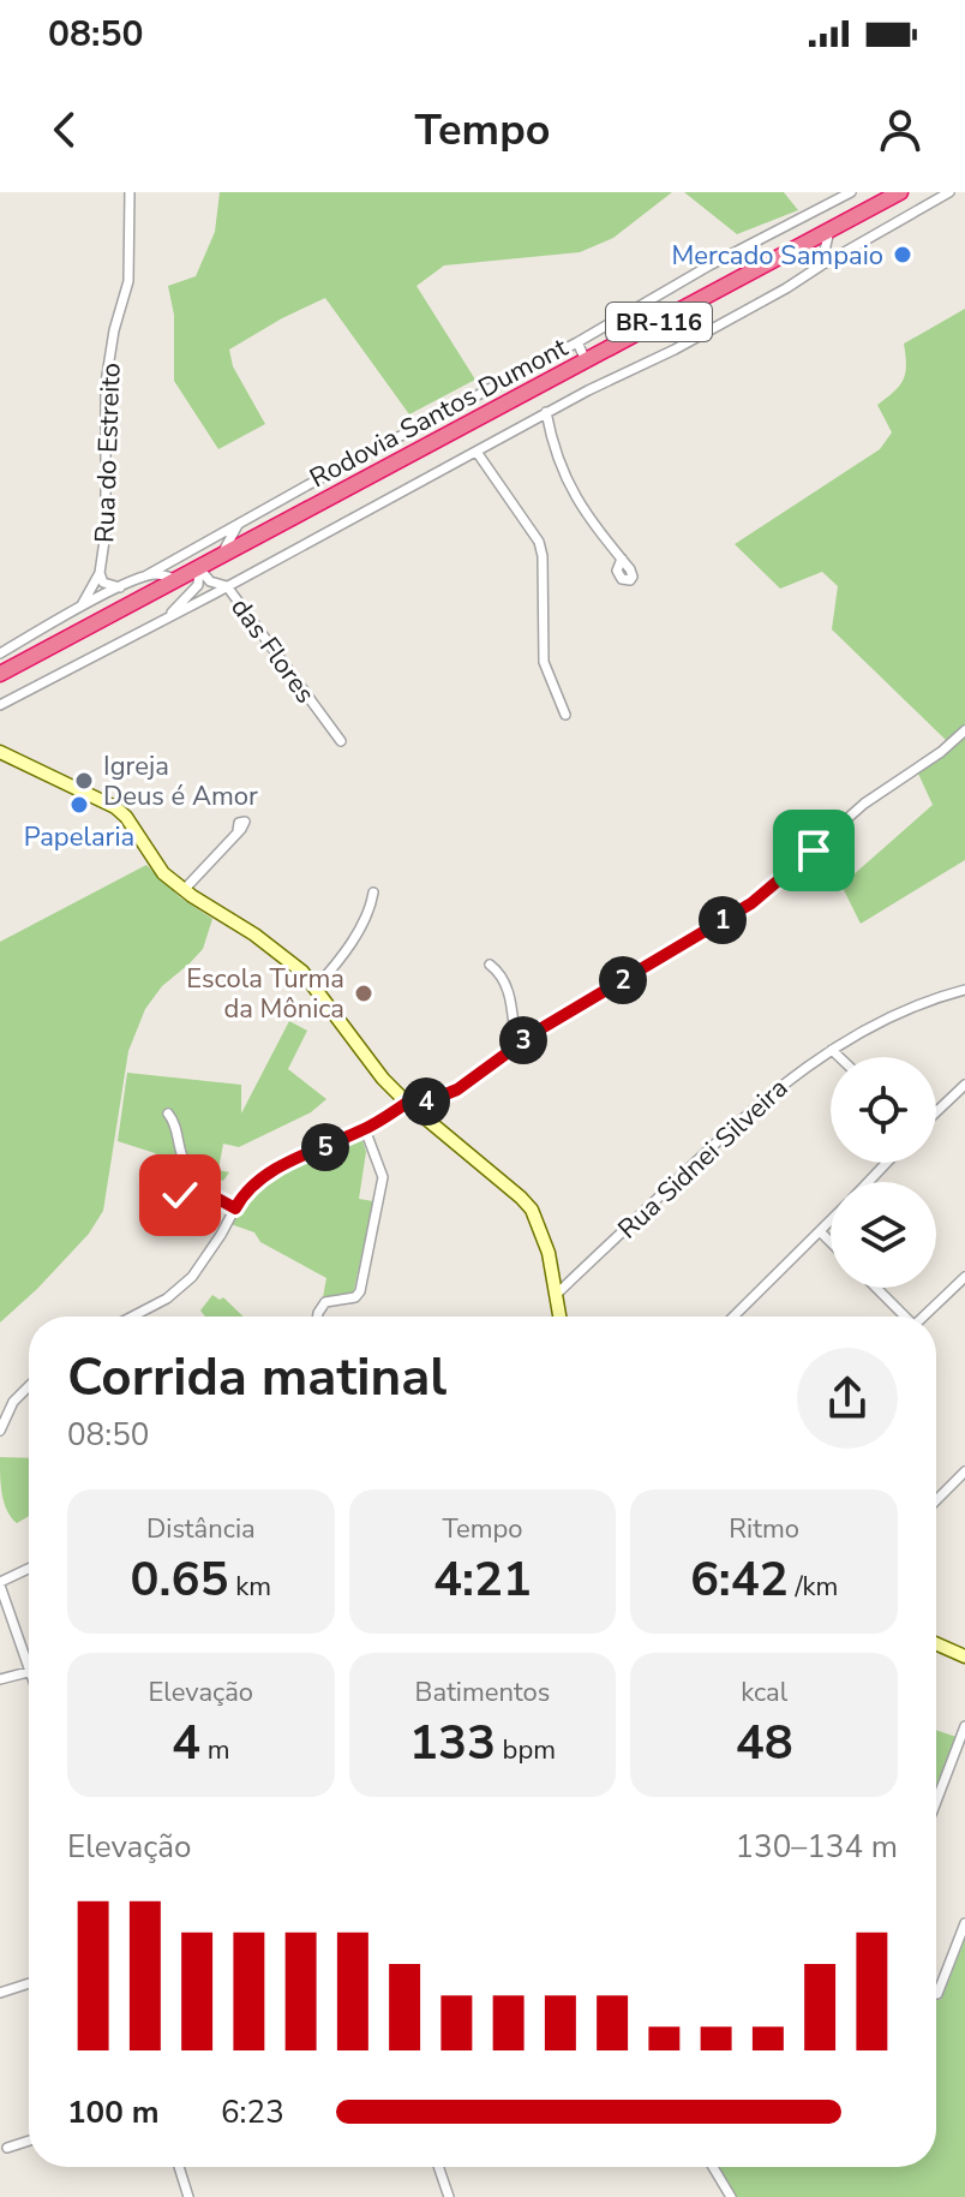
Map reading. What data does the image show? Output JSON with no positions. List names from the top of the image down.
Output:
{
  "streets": {
    "highway": ["BR-116", "Rodovia Santos Dumont"],
    "street": ["Rua do Estreito", "das Flores", "Rua Sidnei Silveira"]
  },
  "crossings": [
    ["Rodovia Santos Dumont", "das Flores"]
  ],
  "places": [
    "Mercado Sampaio",
    "Igreja Deus é Amor",
    "Papelaria",
    "Escola Turma da Mônica"
  ],
  "page": {
    "status": "08:50",
    "header": "Tempo",
    "pins": [
      "1",
      "2",
      "3",
      "4",
      "5"
    ],
    "heading": ["Corrida matinal", "08:50"],
    "stats": [
      ["Distância", "0.65 km"],
      ["Tempo", "4:21"],
      ["Ritmo", "6:42 /km"],
      ["Elevação", "4 m"],
      ["Batimentos", "133 bpm"],
      ["kcal", "48"]
    ],
    "chart": ["Elevação", "130–134 m"],
    "list": [
      {
        "name": "100 m",
        "note": "6:23"
      }
    ]
  }
}
